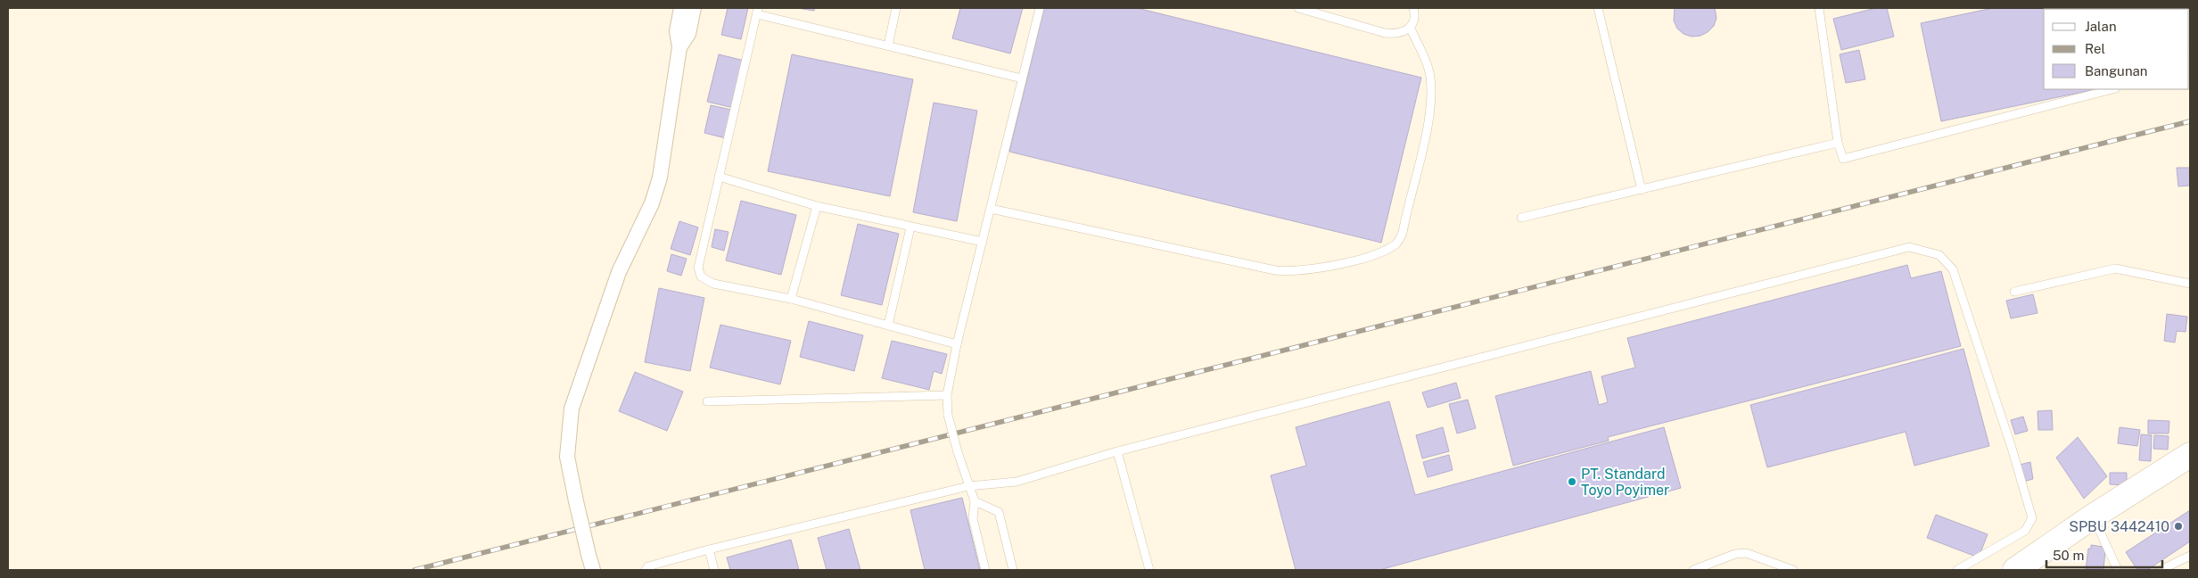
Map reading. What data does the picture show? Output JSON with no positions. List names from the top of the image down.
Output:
{
  "places": ["PT. Standard Toyo Poyimer", "SPBU 3442410"],
  "legend": ["Jalan", "Rel", "Bangunan"],
  "scale_bar": "50 m"
}
